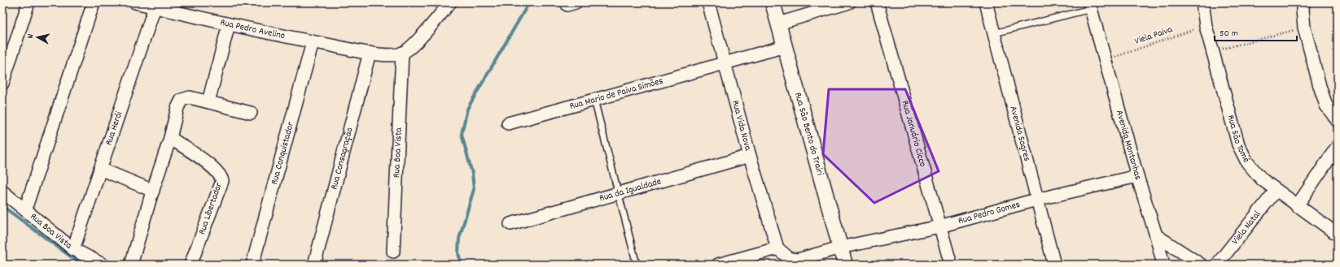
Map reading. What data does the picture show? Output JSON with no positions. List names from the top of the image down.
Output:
{
  "streets": {
    "street": [
      "Rua Pedro Avelino",
      "Rua Mario de Paiva Simões",
      "Rua Vida Nova",
      "Rua Herói",
      "Rua Januário Cicco",
      "Rua São Bento do Trairi",
      "Avenida Sagres",
      "Rua São Tomé",
      "Avenida Montanhas",
      "Rua Boa Vista",
      "Rua Conquistador",
      "Rua Consagração",
      "Rua da Igualdade",
      "Rua Libertador",
      "Rua Pedro Gomes",
      "Viela Natal"
    ],
    "path": ["Viela Paiva"]
  },
  "crossings": [
    ["Rua Pedro Avelino", "Rua Herói"],
    ["Rua Pedro Avelino", "Rua Conquistador"],
    ["Rua Pedro Avelino", "Rua Consagração"],
    ["Viela Paiva", "Rua São Tomé"],
    ["Viela Paiva", "Avenida Montanhas"],
    ["Rua Mario de Paiva Simões", "Rua Vida Nova"],
    ["Rua Mario de Paiva Simões", "Rua São Bento do Trairi"],
    ["Rua Vida Nova", "Rua da Igualdade"],
    ["Rua Vida Nova", "Rua Pedro Gomes"],
    ["Rua Herói", "Rua Boa Vista"],
    ["Rua Januário Cicco", "Rua Pedro Gomes"],
    ["Rua São Bento do Trairi", "Rua Pedro Gomes"],
    ["Avenida Sagres", "Rua Pedro Gomes"],
    ["Rua São Tomé", "Viela Natal"],
    ["Avenida Montanhas", "Rua Pedro Gomes"]
  ],
  "scale_bar": "50 m",
  "north": "left"
}
